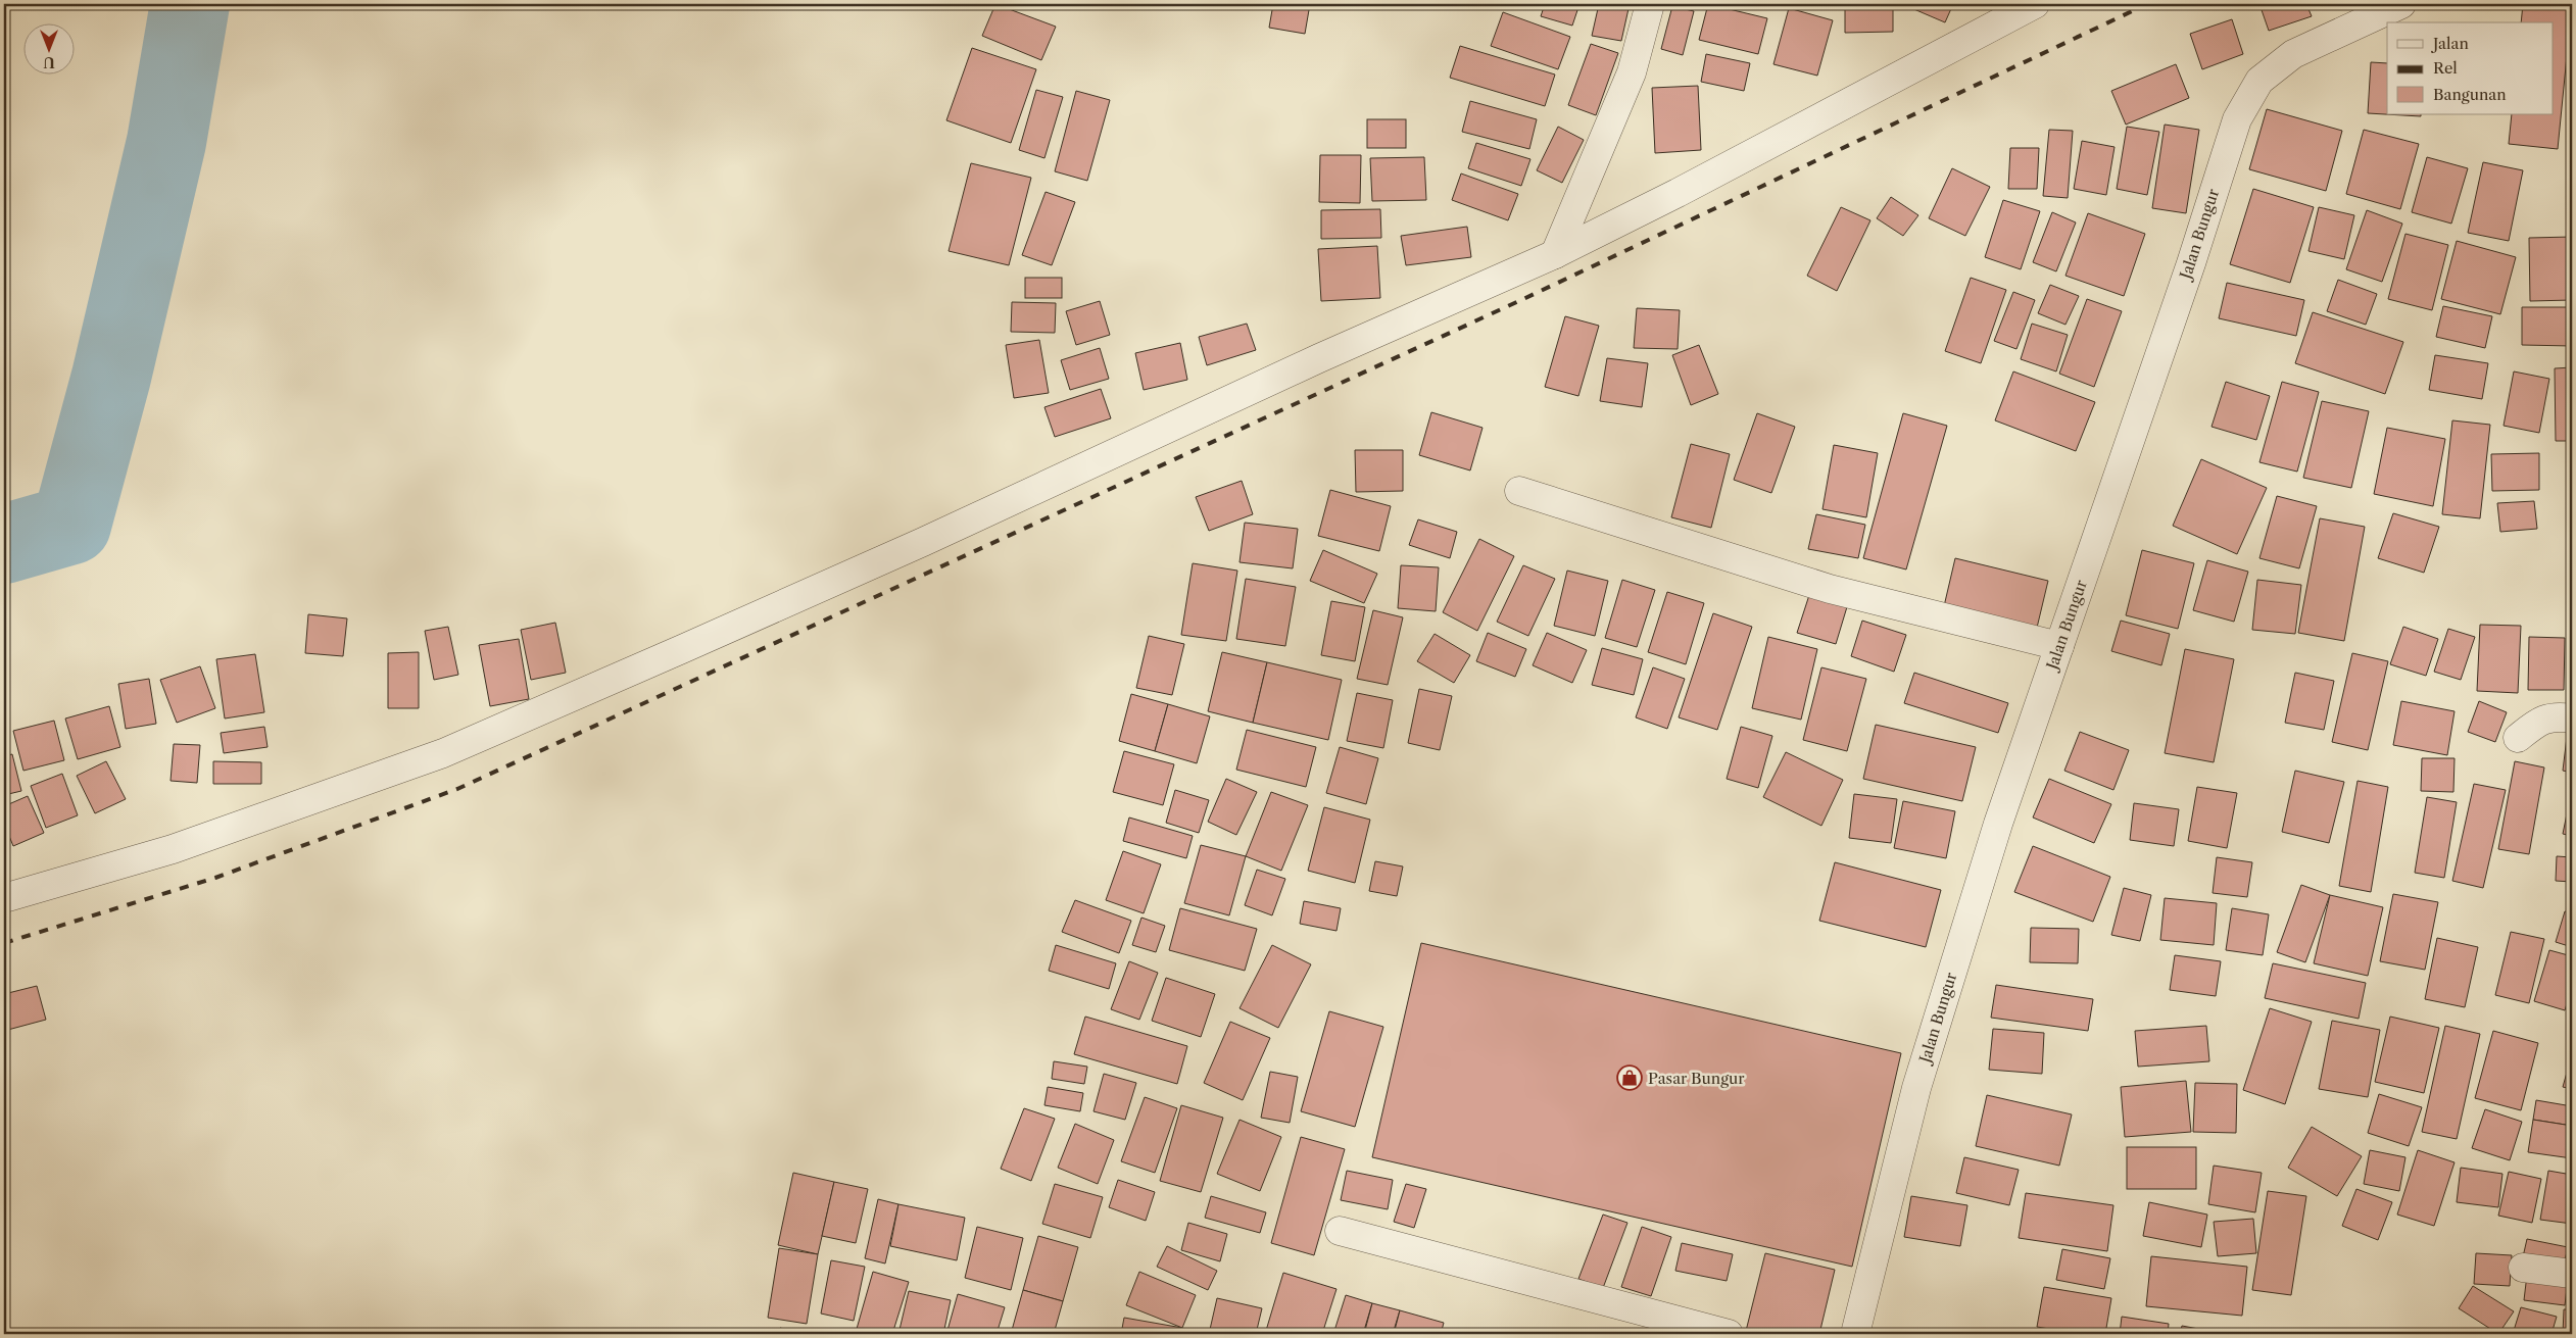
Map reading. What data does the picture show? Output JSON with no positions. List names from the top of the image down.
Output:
{
  "streets": {
    "street": ["Jalan Bungur"]
  },
  "places": {
    "shop": ["Pasar Bungur"]
  },
  "legend": ["Jalan", "Rel", "Bangunan"],
  "north": "bottom"
}
